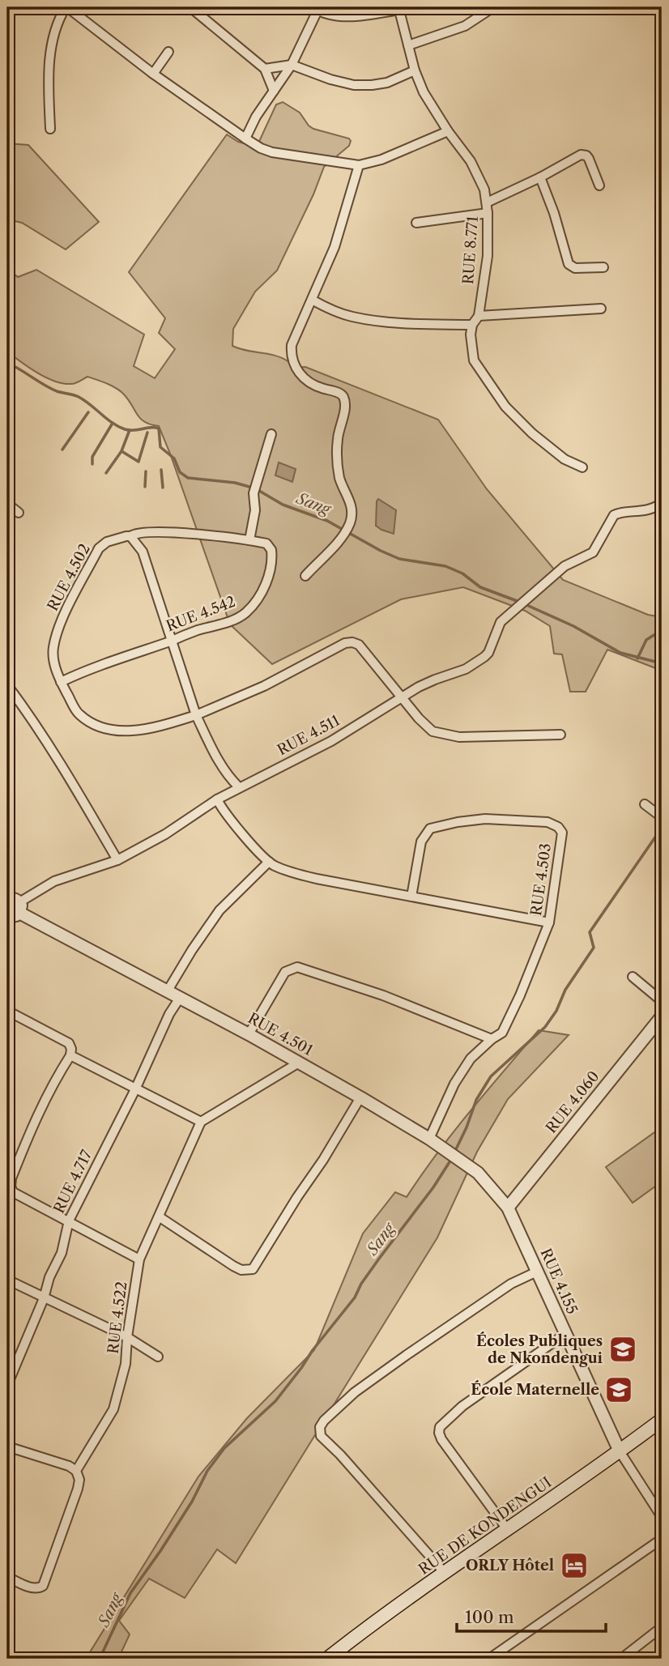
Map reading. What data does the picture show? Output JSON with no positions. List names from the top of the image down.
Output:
{
  "streets": {
    "main road": ["RUE DE KONDENGUI"],
    "street": [
      "RUE 8.771",
      "RUE 4.502",
      "RUE 4.542",
      "RUE 4.511",
      "RUE 4.503",
      "RUE 4.501",
      "RUE 4.060",
      "RUE 4.717",
      "RUE 4.155",
      "RUE 4.522"
    ]
  },
  "crossings": [
    ["RUE 4.502", "RUE 4.542"],
    ["RUE 4.502", "RUE 4.511"],
    ["RUE 4.511", "RUE 4.501"],
    ["RUE 4.503", "RUE 4.501"],
    ["RUE 4.501", "RUE 4.060"],
    ["RUE 4.501", "RUE 4.717"],
    ["RUE 4.501", "RUE 4.155"],
    ["RUE 4.060", "RUE 4.155"],
    ["RUE 4.155", "RUE DE KONDENGUI"]
  ],
  "water": ["Sang"],
  "places": {
    "school or university": ["Écoles Publiques de Nkondengui", "École Maternelle"],
    "hotel": ["ORLY Hôtel"]
  },
  "scale_bar": "100 m"
}
